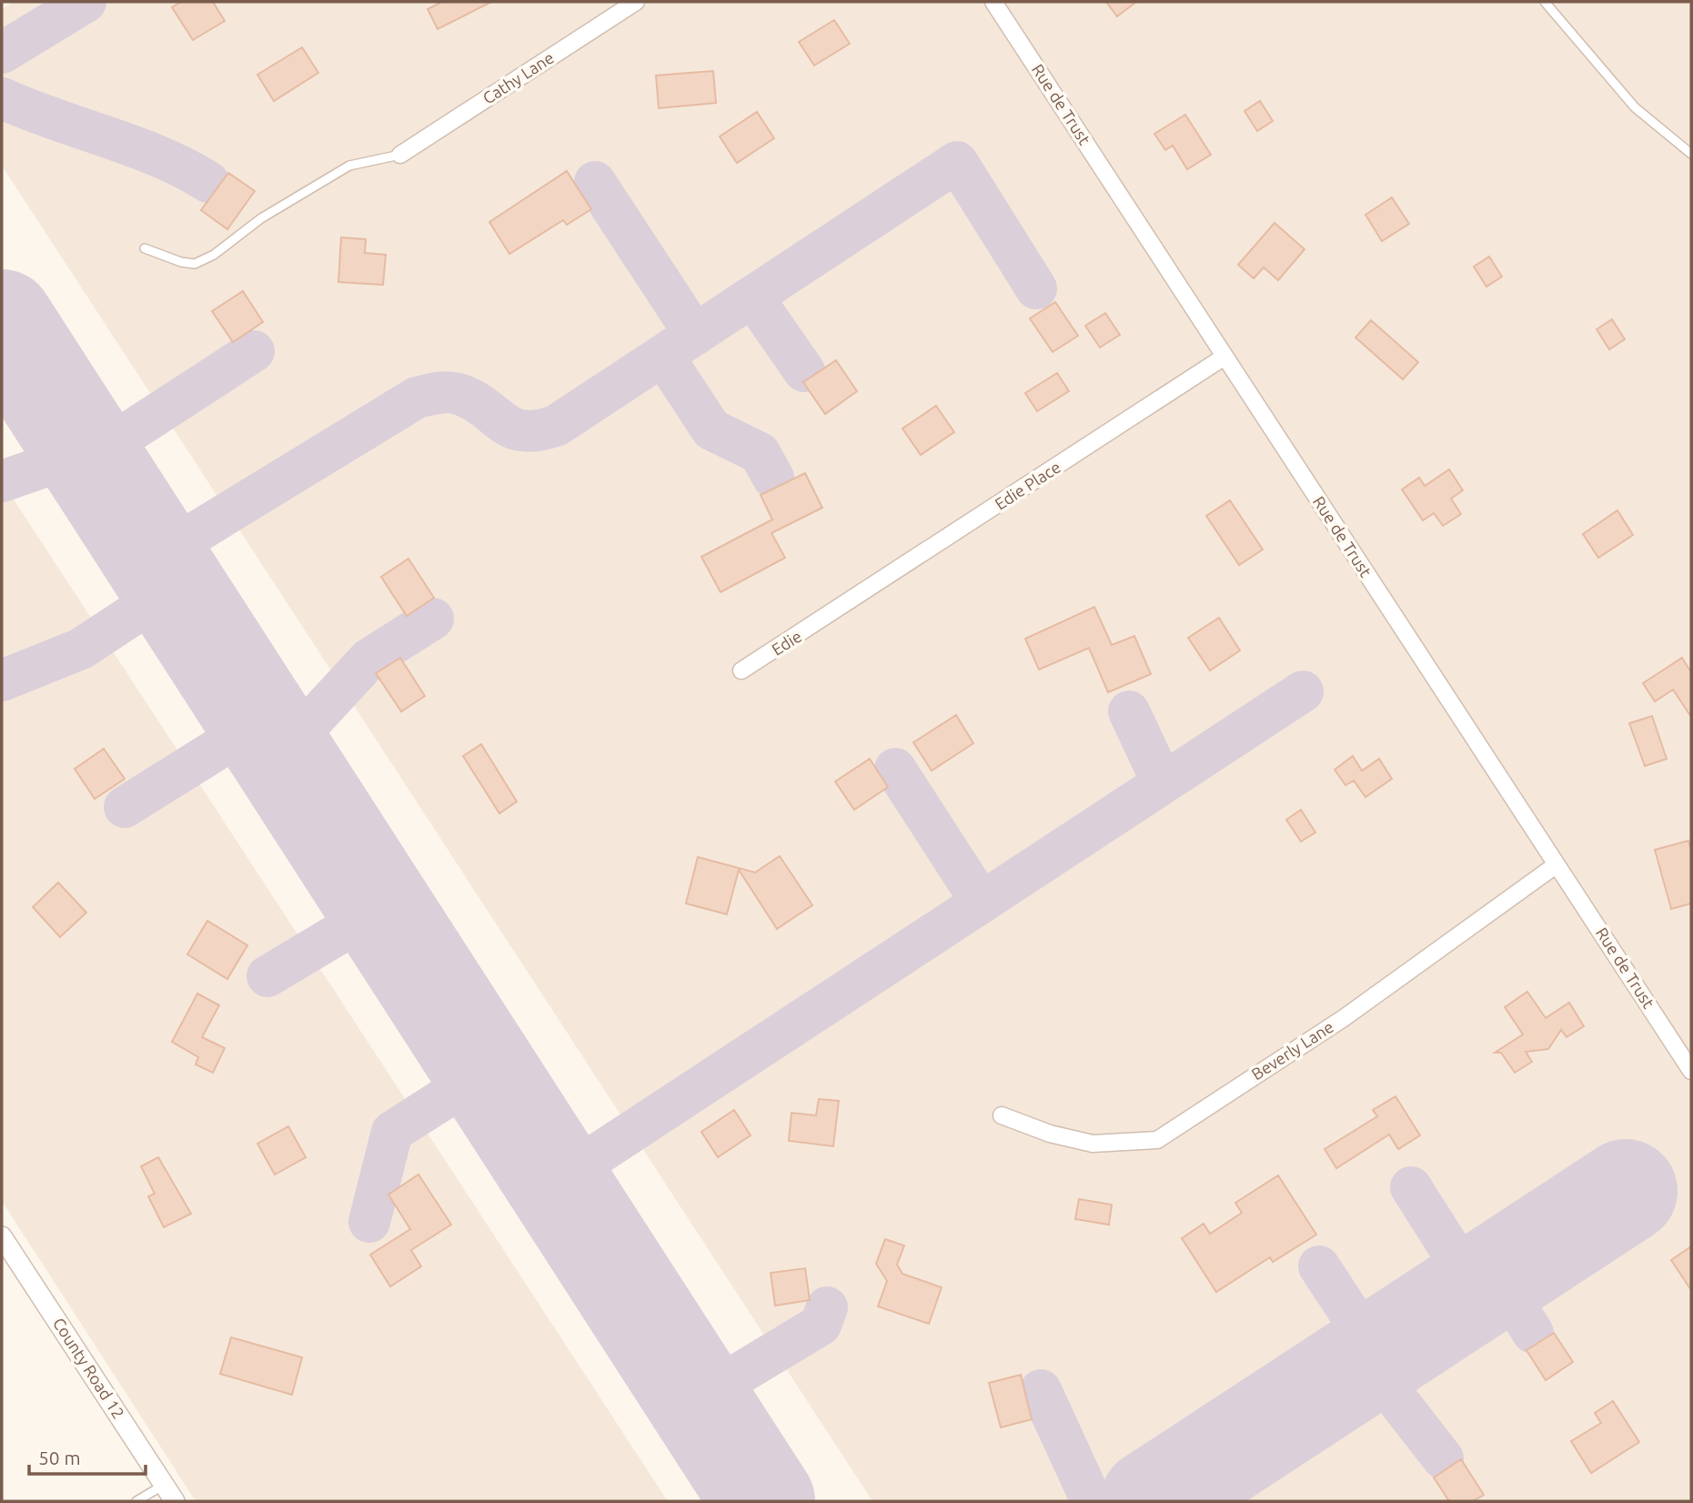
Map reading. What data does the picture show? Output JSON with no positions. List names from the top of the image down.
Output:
{
  "streets": {
    "street": [
      "Cathy Lane",
      "Rue de Trust",
      "Edie Place",
      "Edie",
      "Beverly Lane",
      "County Road 12"
    ]
  },
  "crossings": [
    ["Rue de Trust", "Edie Place"],
    ["Rue de Trust", "Beverly Lane"],
    ["Edie Place", "Edie"]
  ],
  "scale_bar": "50 m"
}
